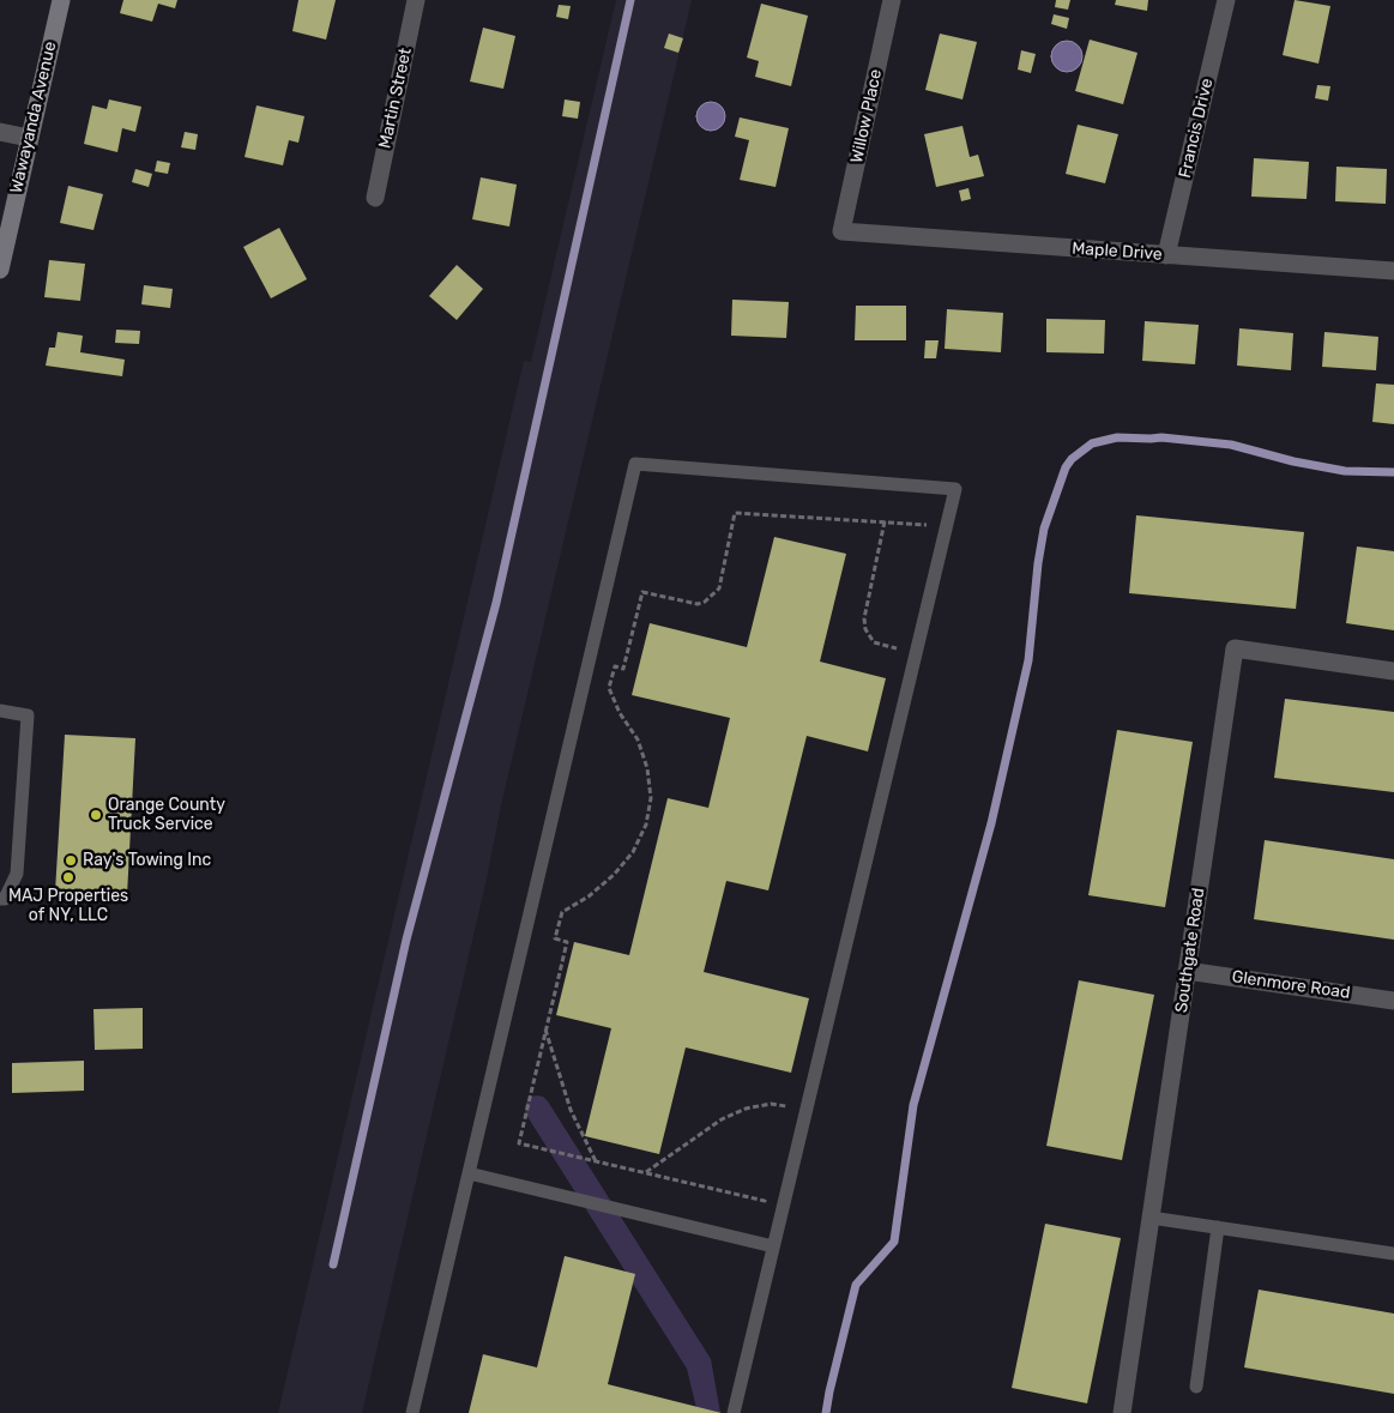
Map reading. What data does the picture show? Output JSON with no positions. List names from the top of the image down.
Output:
{
  "streets": {
    "street": [
      "Martin Street",
      "Willow Place",
      "Wawayanda Avenue",
      "Francis Drive",
      "Maple Drive",
      "Southgate Road",
      "Glenmore Road"
    ]
  },
  "crossings": [
    ["Willow Place", "Maple Drive"],
    ["Francis Drive", "Maple Drive"],
    ["Southgate Road", "Glenmore Road"]
  ],
  "places": ["Orange County Truck Service", "Ray's Towing Inc", "MAJ Properties of NY, LLC"]
}
